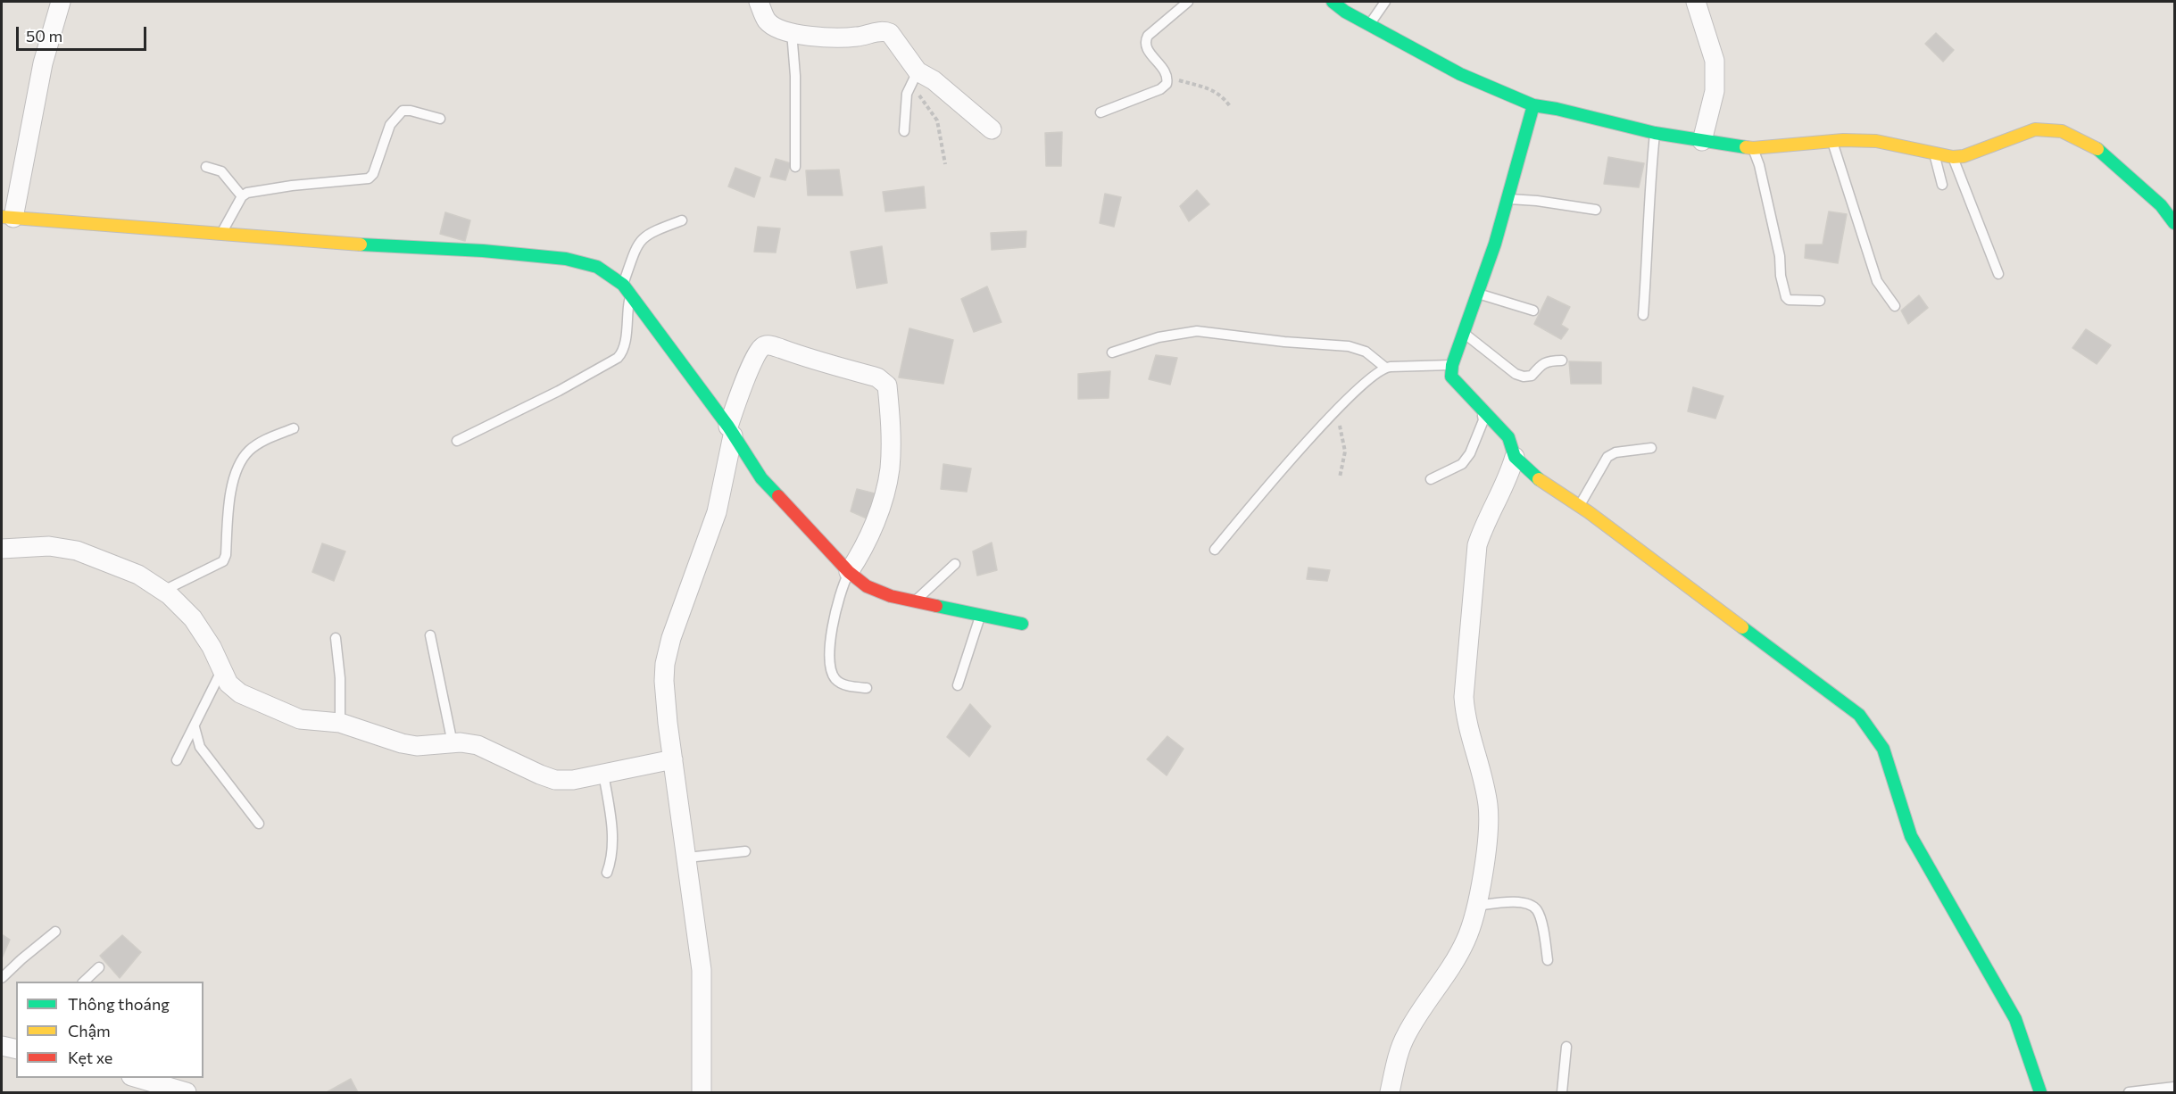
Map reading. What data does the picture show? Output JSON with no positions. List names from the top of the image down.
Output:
{
  "legend": ["Thông thoáng", "Chậm", "Kẹt xe"],
  "scale_bar": "50 m"
}
